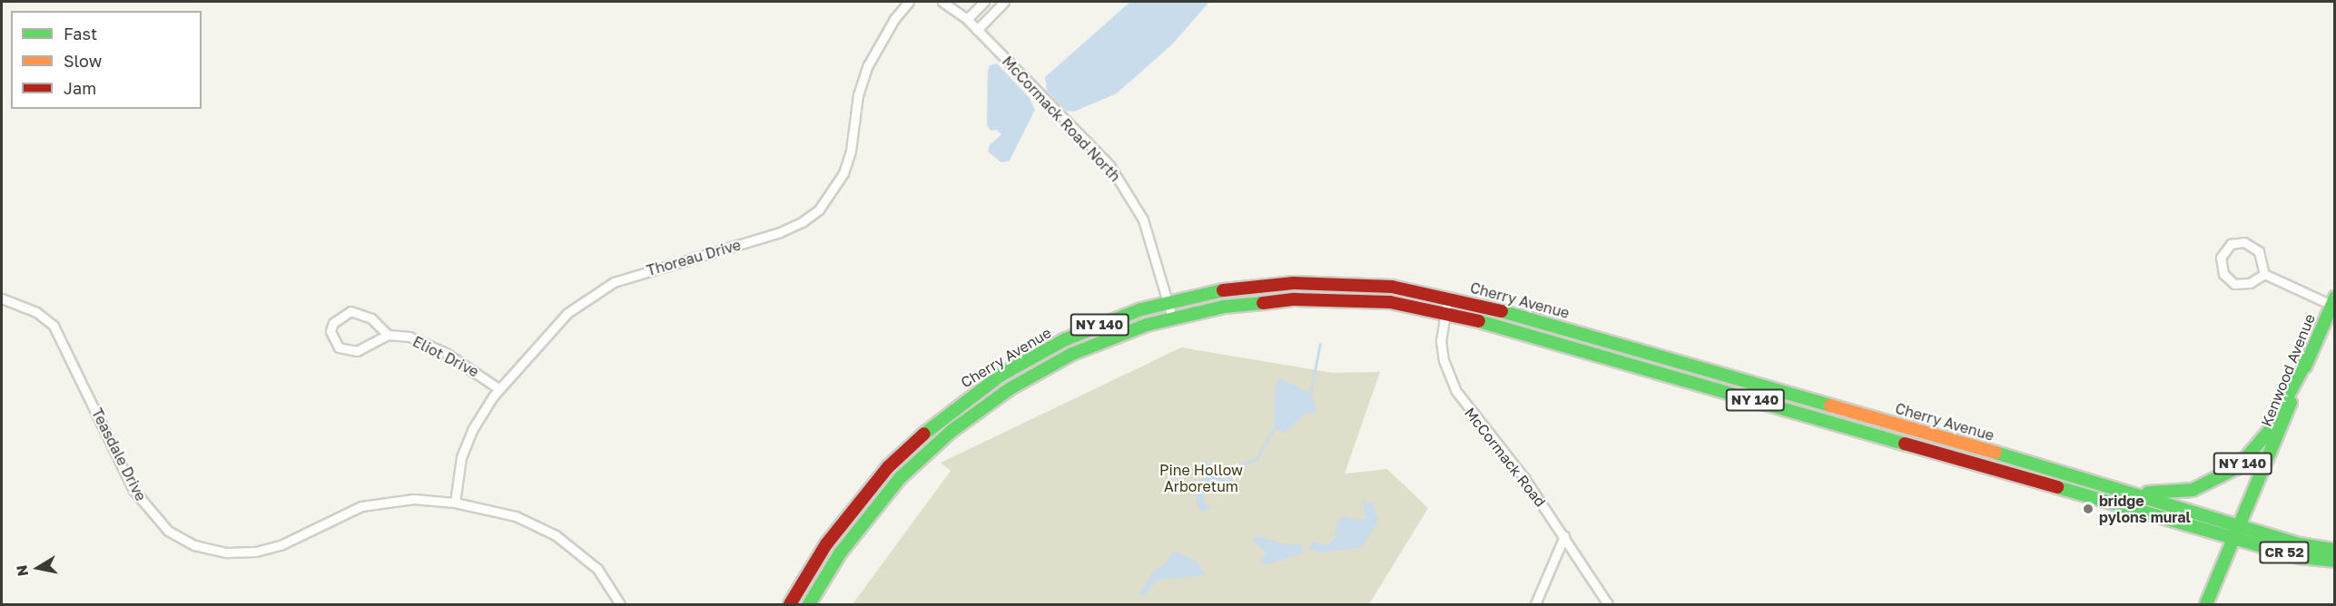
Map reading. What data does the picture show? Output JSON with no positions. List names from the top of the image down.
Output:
{
  "streets": {
    "main road": [
      "Cherry Avenue",
      "NY 140",
      "Kenwood Avenue",
      "CR 52"
    ],
    "street": [
      "McCormack Road North",
      "Thoreau Drive",
      "Eliot Drive",
      "Teasdale Drive",
      "McCormack Road"
    ]
  },
  "crossings": [
    ["McCormack Road North", "Cherry Avenue"],
    ["Thoreau Drive", "Eliot Drive"],
    ["Thoreau Drive", "Teasdale Drive"],
    ["Cherry Avenue", "NY 140"],
    ["Cherry Avenue", "Kenwood Avenue"],
    ["Cherry Avenue", "McCormack Road"],
    ["NY 140", "Kenwood Avenue"]
  ],
  "parks": ["Pine Hollow Arboretum"],
  "places": ["bridge pylons mural"],
  "legend": ["Fast", "Slow", "Jam"],
  "north": "left"
}
